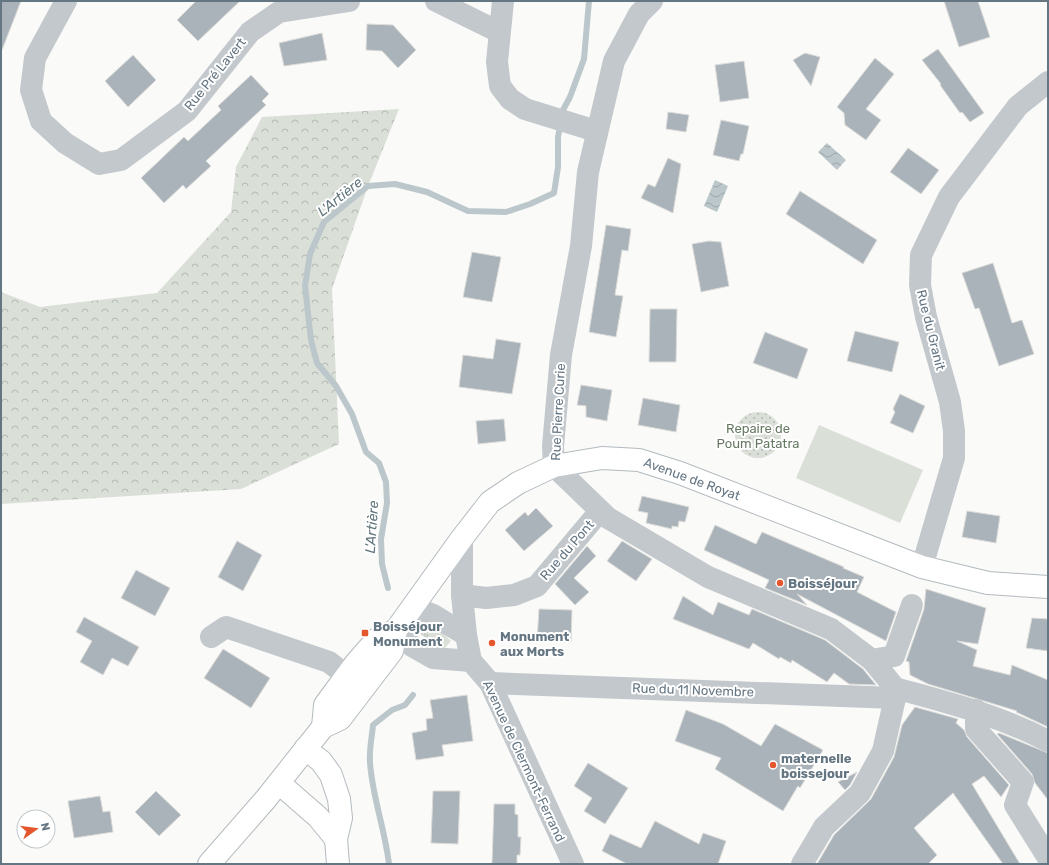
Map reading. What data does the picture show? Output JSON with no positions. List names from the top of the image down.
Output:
{
  "streets": {
    "main road": ["Avenue de Royat"],
    "street": [
      "Rue Pré Lavert",
      "Rue du Granit",
      "Rue Pierre Curie",
      "Rue du Pont",
      "Rue du 11 Novembre",
      "Avenue de Clermont-Ferrand"
    ]
  },
  "crossings": [
    ["Rue du Granit", "Avenue de Royat"],
    ["Rue Pierre Curie", "Avenue de Royat"],
    ["Rue Pierre Curie", "Rue du Pont"],
    ["Rue Pierre Curie", "Rue du 11 Novembre"],
    ["Avenue de Royat", "Avenue de Clermont-Ferrand"],
    ["Rue du Pont", "Avenue de Clermont-Ferrand"],
    ["Rue du 11 Novembre", "Avenue de Clermont-Ferrand"]
  ],
  "water": ["L'Artière"],
  "parks": ["Repaire de Poum Patatra"],
  "places": {
    "other": ["Boisséjour", "Monument aux Morts", "maternelle boissejour"],
    "transit": ["Boisséjour Monument"]
  },
  "north": "right"
}
